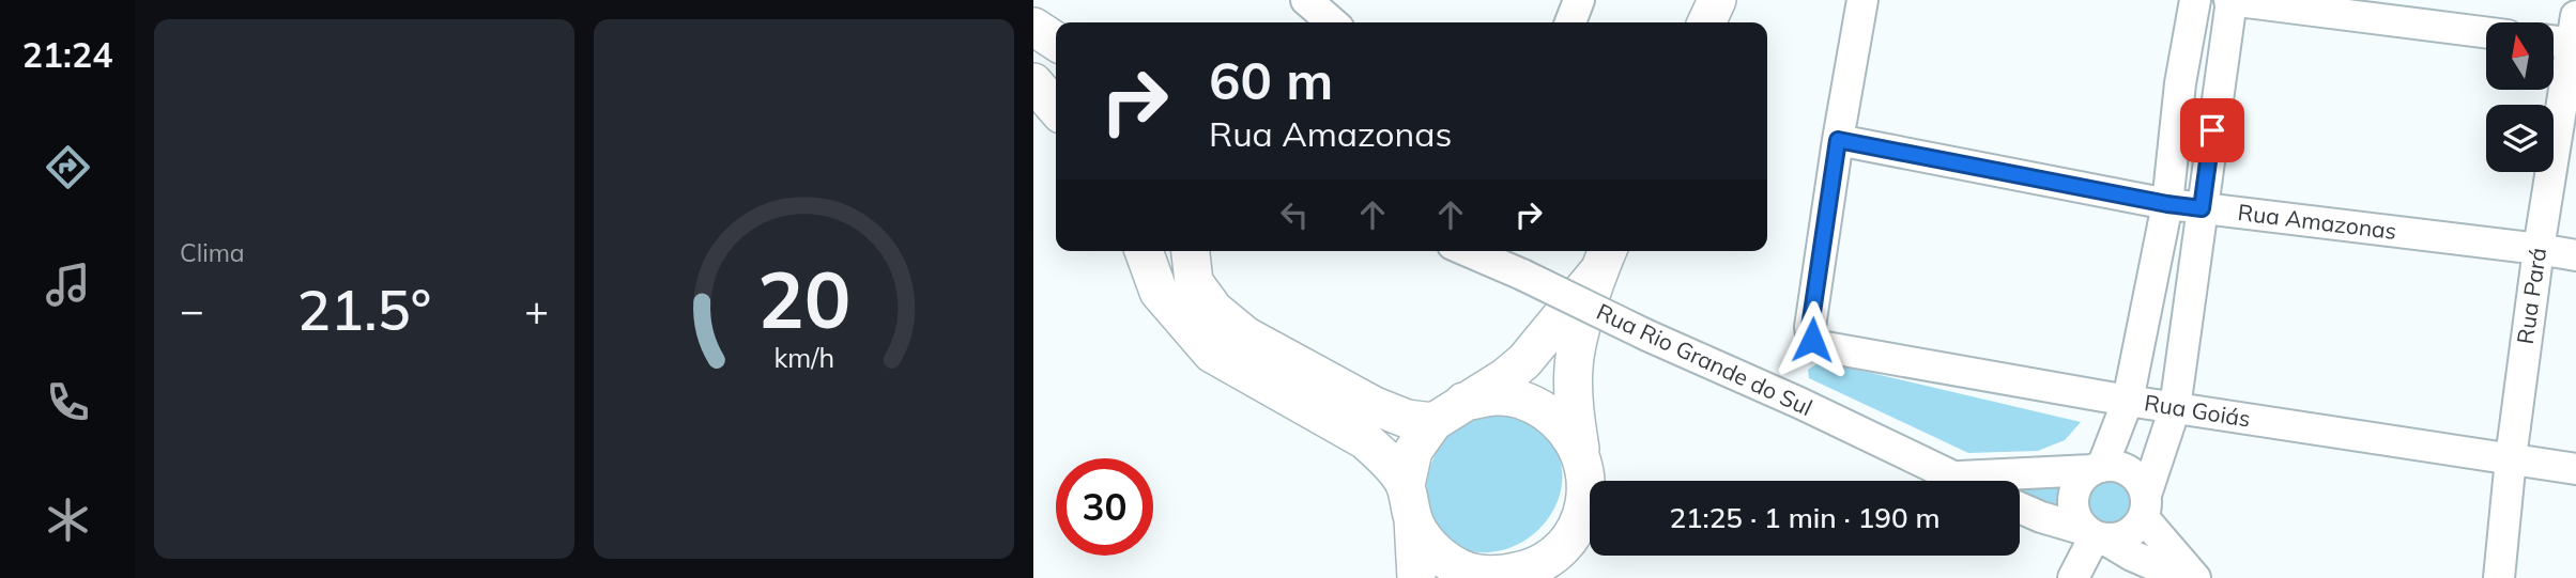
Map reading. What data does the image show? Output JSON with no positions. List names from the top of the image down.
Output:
{
  "streets": {
    "street": [
      "Rua Amazonas",
      "Rua Pará",
      "Rua Rio Grande do Sul",
      "Rua Goiás"
    ]
  },
  "crossings": [
    ["Rua Amazonas", "Rua Pará"],
    ["Rua Amazonas", "Rua Goiás"],
    ["Rua Pará", "Rua Goiás"]
  ],
  "north": "top",
  "page": {
    "tabs": "21:24",
    "tile": "Clima",
    "turn": ["60 m", "Rua Amazonas"],
    "heat": ["−", "21.5°", "+"],
    "limit": "30",
    "trip": "21:25 · 1 min · 190 m",
    "gauge": ["20", "km/h"]
  }
}
